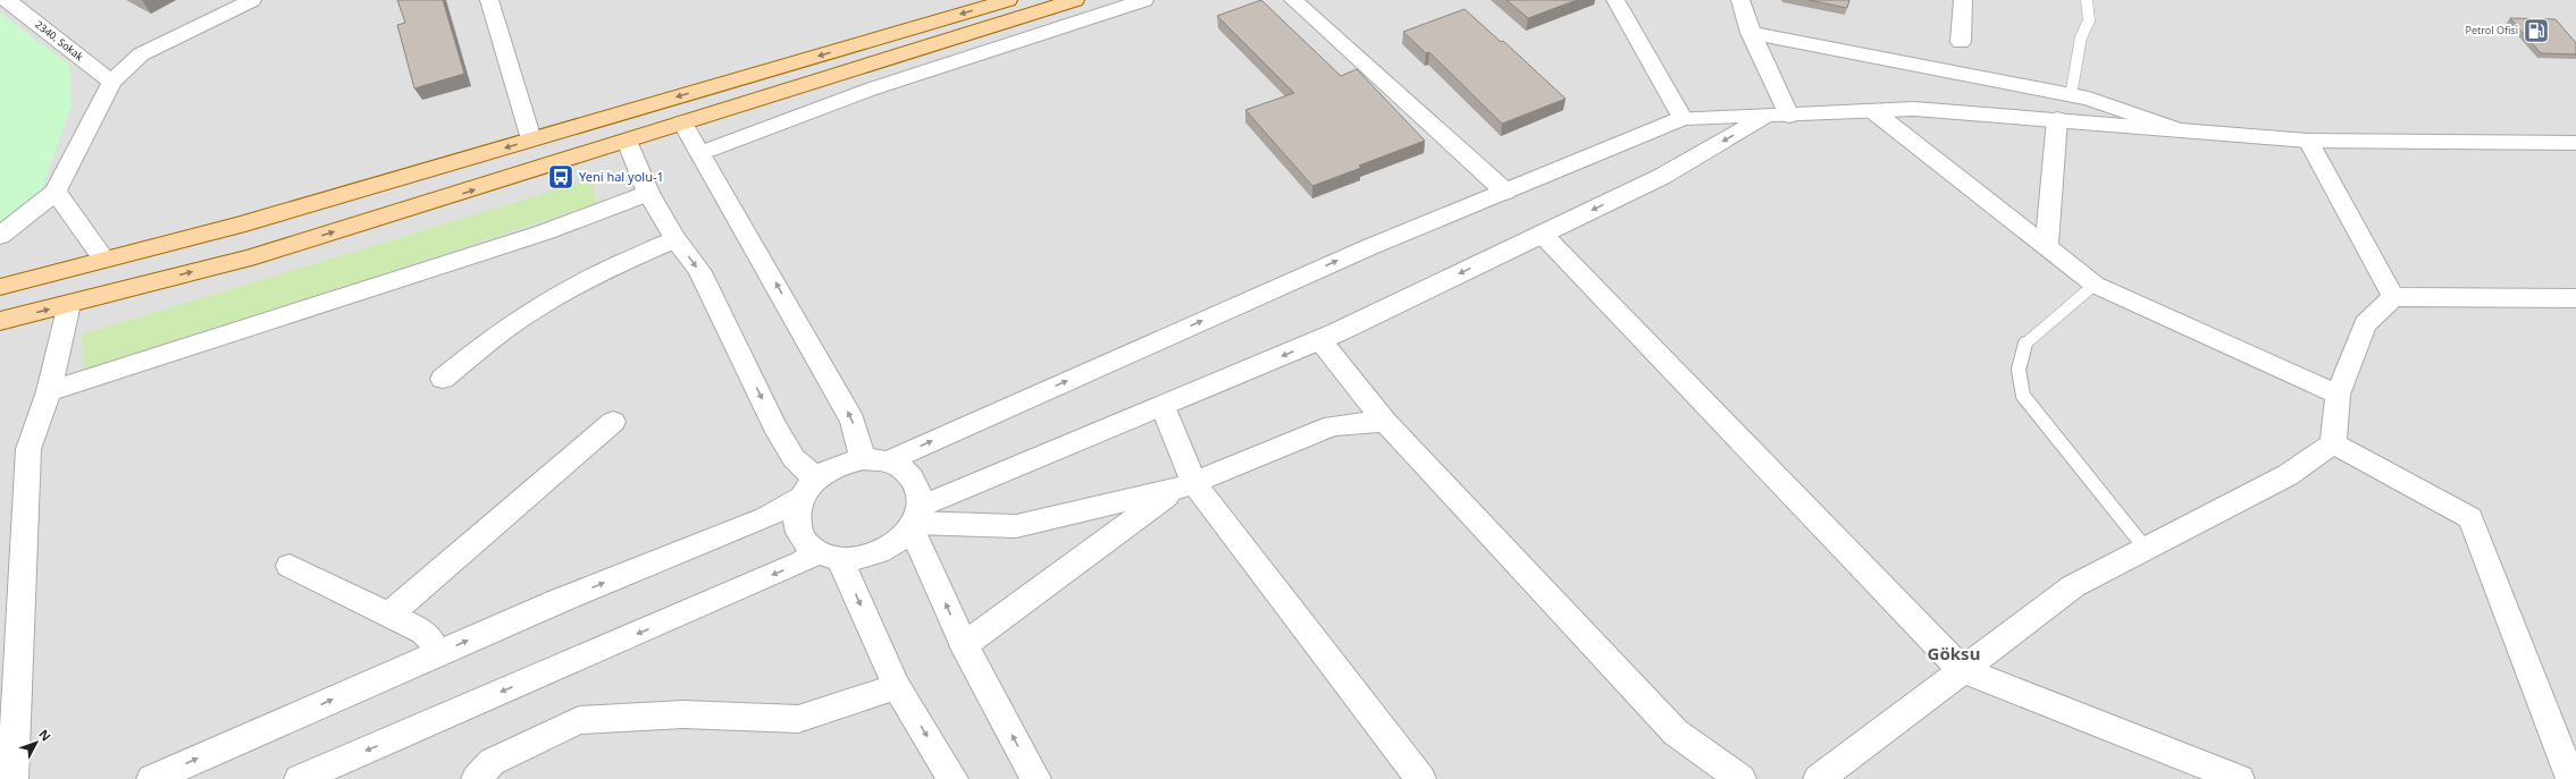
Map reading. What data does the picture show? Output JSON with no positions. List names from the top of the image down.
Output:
{
  "streets": {
    "street": ["2340. Sokak"]
  },
  "districts": ["Göksu"],
  "places": {
    "fuel station": ["Petrol Ofisi"],
    "bus stop": ["Yeni hal yolu-1"]
  },
  "north": "top right"
}
